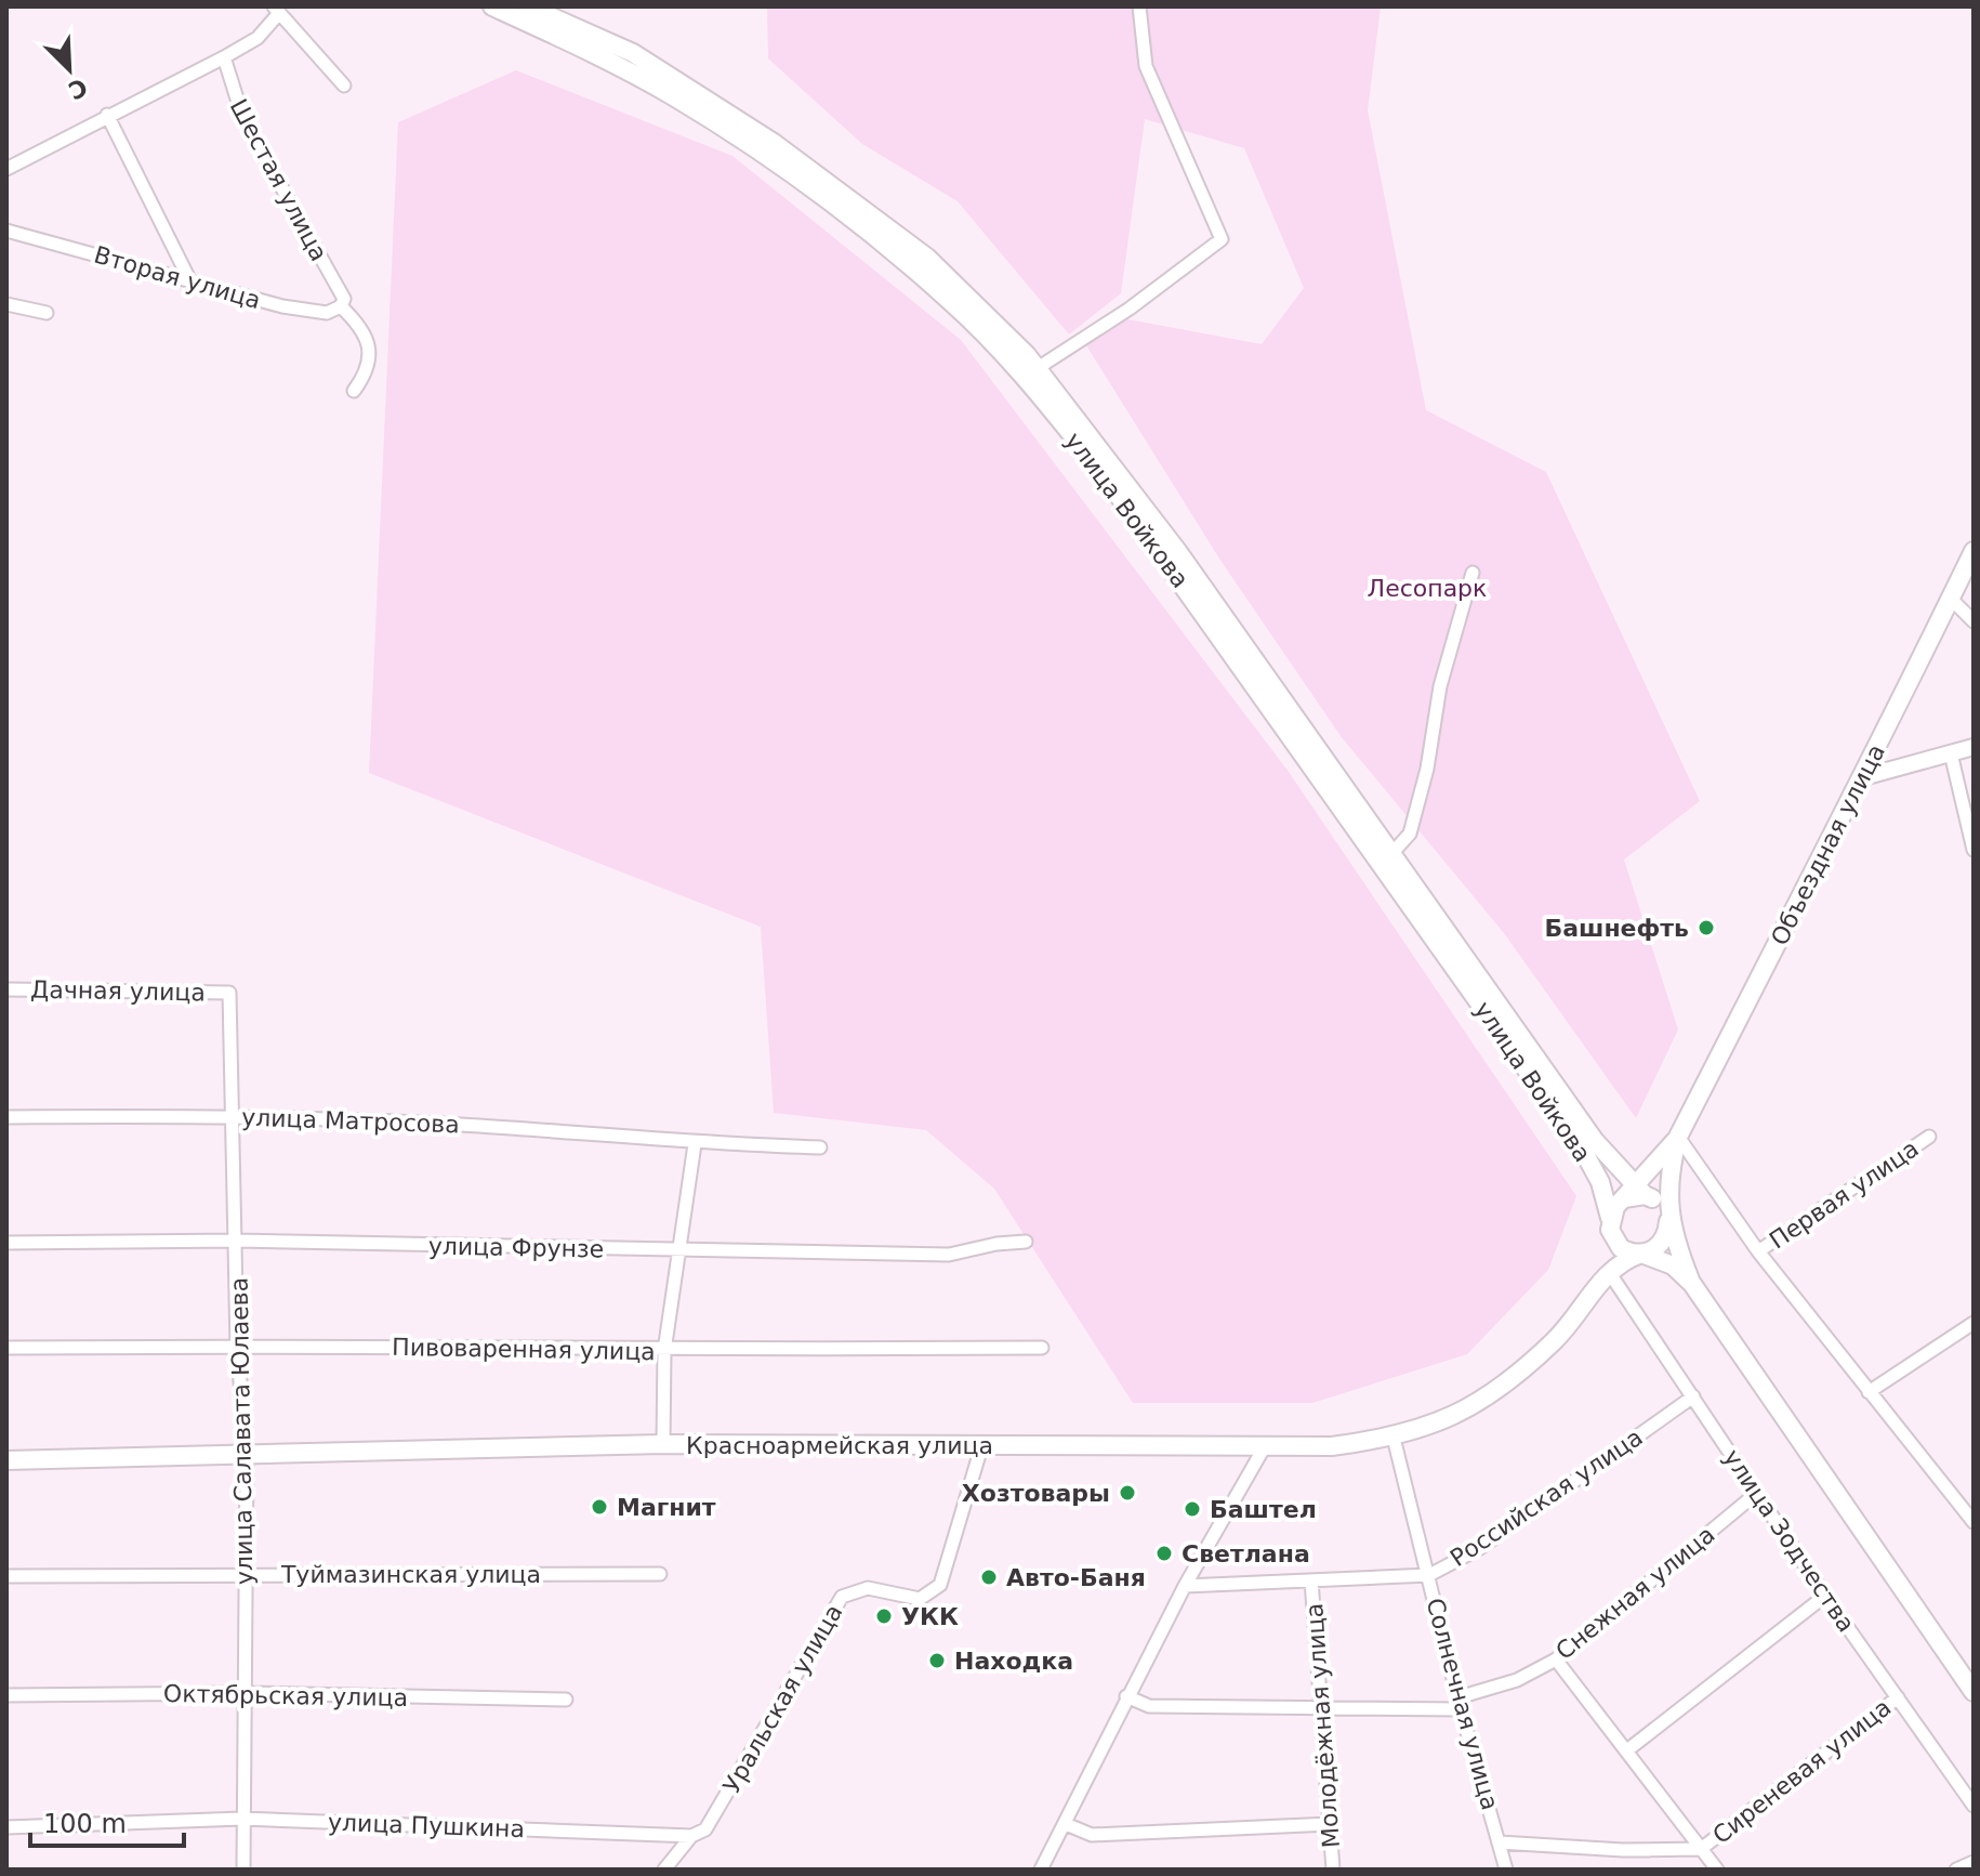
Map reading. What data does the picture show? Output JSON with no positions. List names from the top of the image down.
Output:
{
  "streets": {
    "main road": ["улица Войкова", "Объездная улица", "Красноармейская улица"],
    "street": [
      "Шестая улица",
      "Вторая улица",
      "Дачная улица",
      "улица Матросова",
      "Первая улица",
      "улица Фрунзе",
      "Пивоваренная улица",
      "улица Салавата Юлаева",
      "Российская улица",
      "улица Зодчества",
      "Туймазинская улица",
      "Снежная улица",
      "Октябрьская улица",
      "Уральская улица",
      "Солнечная улица",
      "Молодёжная улица",
      "Сиреневая улица",
      "улица Пушкина"
    ]
  },
  "crossings": [
    ["Шестая улица", "Вторая улица"],
    ["улица Войкова", "Красноармейская улица"],
    ["улица Войкова", "улица Зодчества"],
    ["Дачная улица", "улица Салавата Юлаева"],
    ["улица Матросова", "улица Салавата Юлаева"],
    ["улица Фрунзе", "улица Салавата Юлаева"],
    ["Пивоваренная улица", "улица Салавата Юлаева"],
    ["улица Салавата Юлаева", "Красноармейская улица"],
    ["улица Салавата Юлаева", "Туймазинская улица"],
    ["улица Салавата Юлаева", "Октябрьская улица"],
    ["улица Салавата Юлаева", "улица Пушкина"],
    ["Красноармейская улица", "улица Зодчества"],
    ["Красноармейская улица", "Уральская улица"],
    ["Красноармейская улица", "Солнечная улица"],
    ["Российская улица", "улица Зодчества"],
    ["Российская улица", "Солнечная улица"],
    ["Российская улица", "Молодёжная улица"],
    ["улица Зодчества", "Снежная улица"],
    ["улица Зодчества", "Сиреневая улица"],
    ["Снежная улица", "Солнечная улица"],
    ["Снежная улица", "Молодёжная улица"],
    ["Уральская улица", "улица Пушкина"],
    ["Солнечная улица", "Сиреневая улица"]
  ],
  "parks": ["Лесопарк"],
  "places": [
    "Башнефть",
    "Хозтовары",
    "Магнит",
    "Баштел",
    "Светлана",
    "Авто-Баня",
    "УКК",
    "Находка"
  ],
  "scale_bar": "100 m",
  "north": "bottom right"
}
